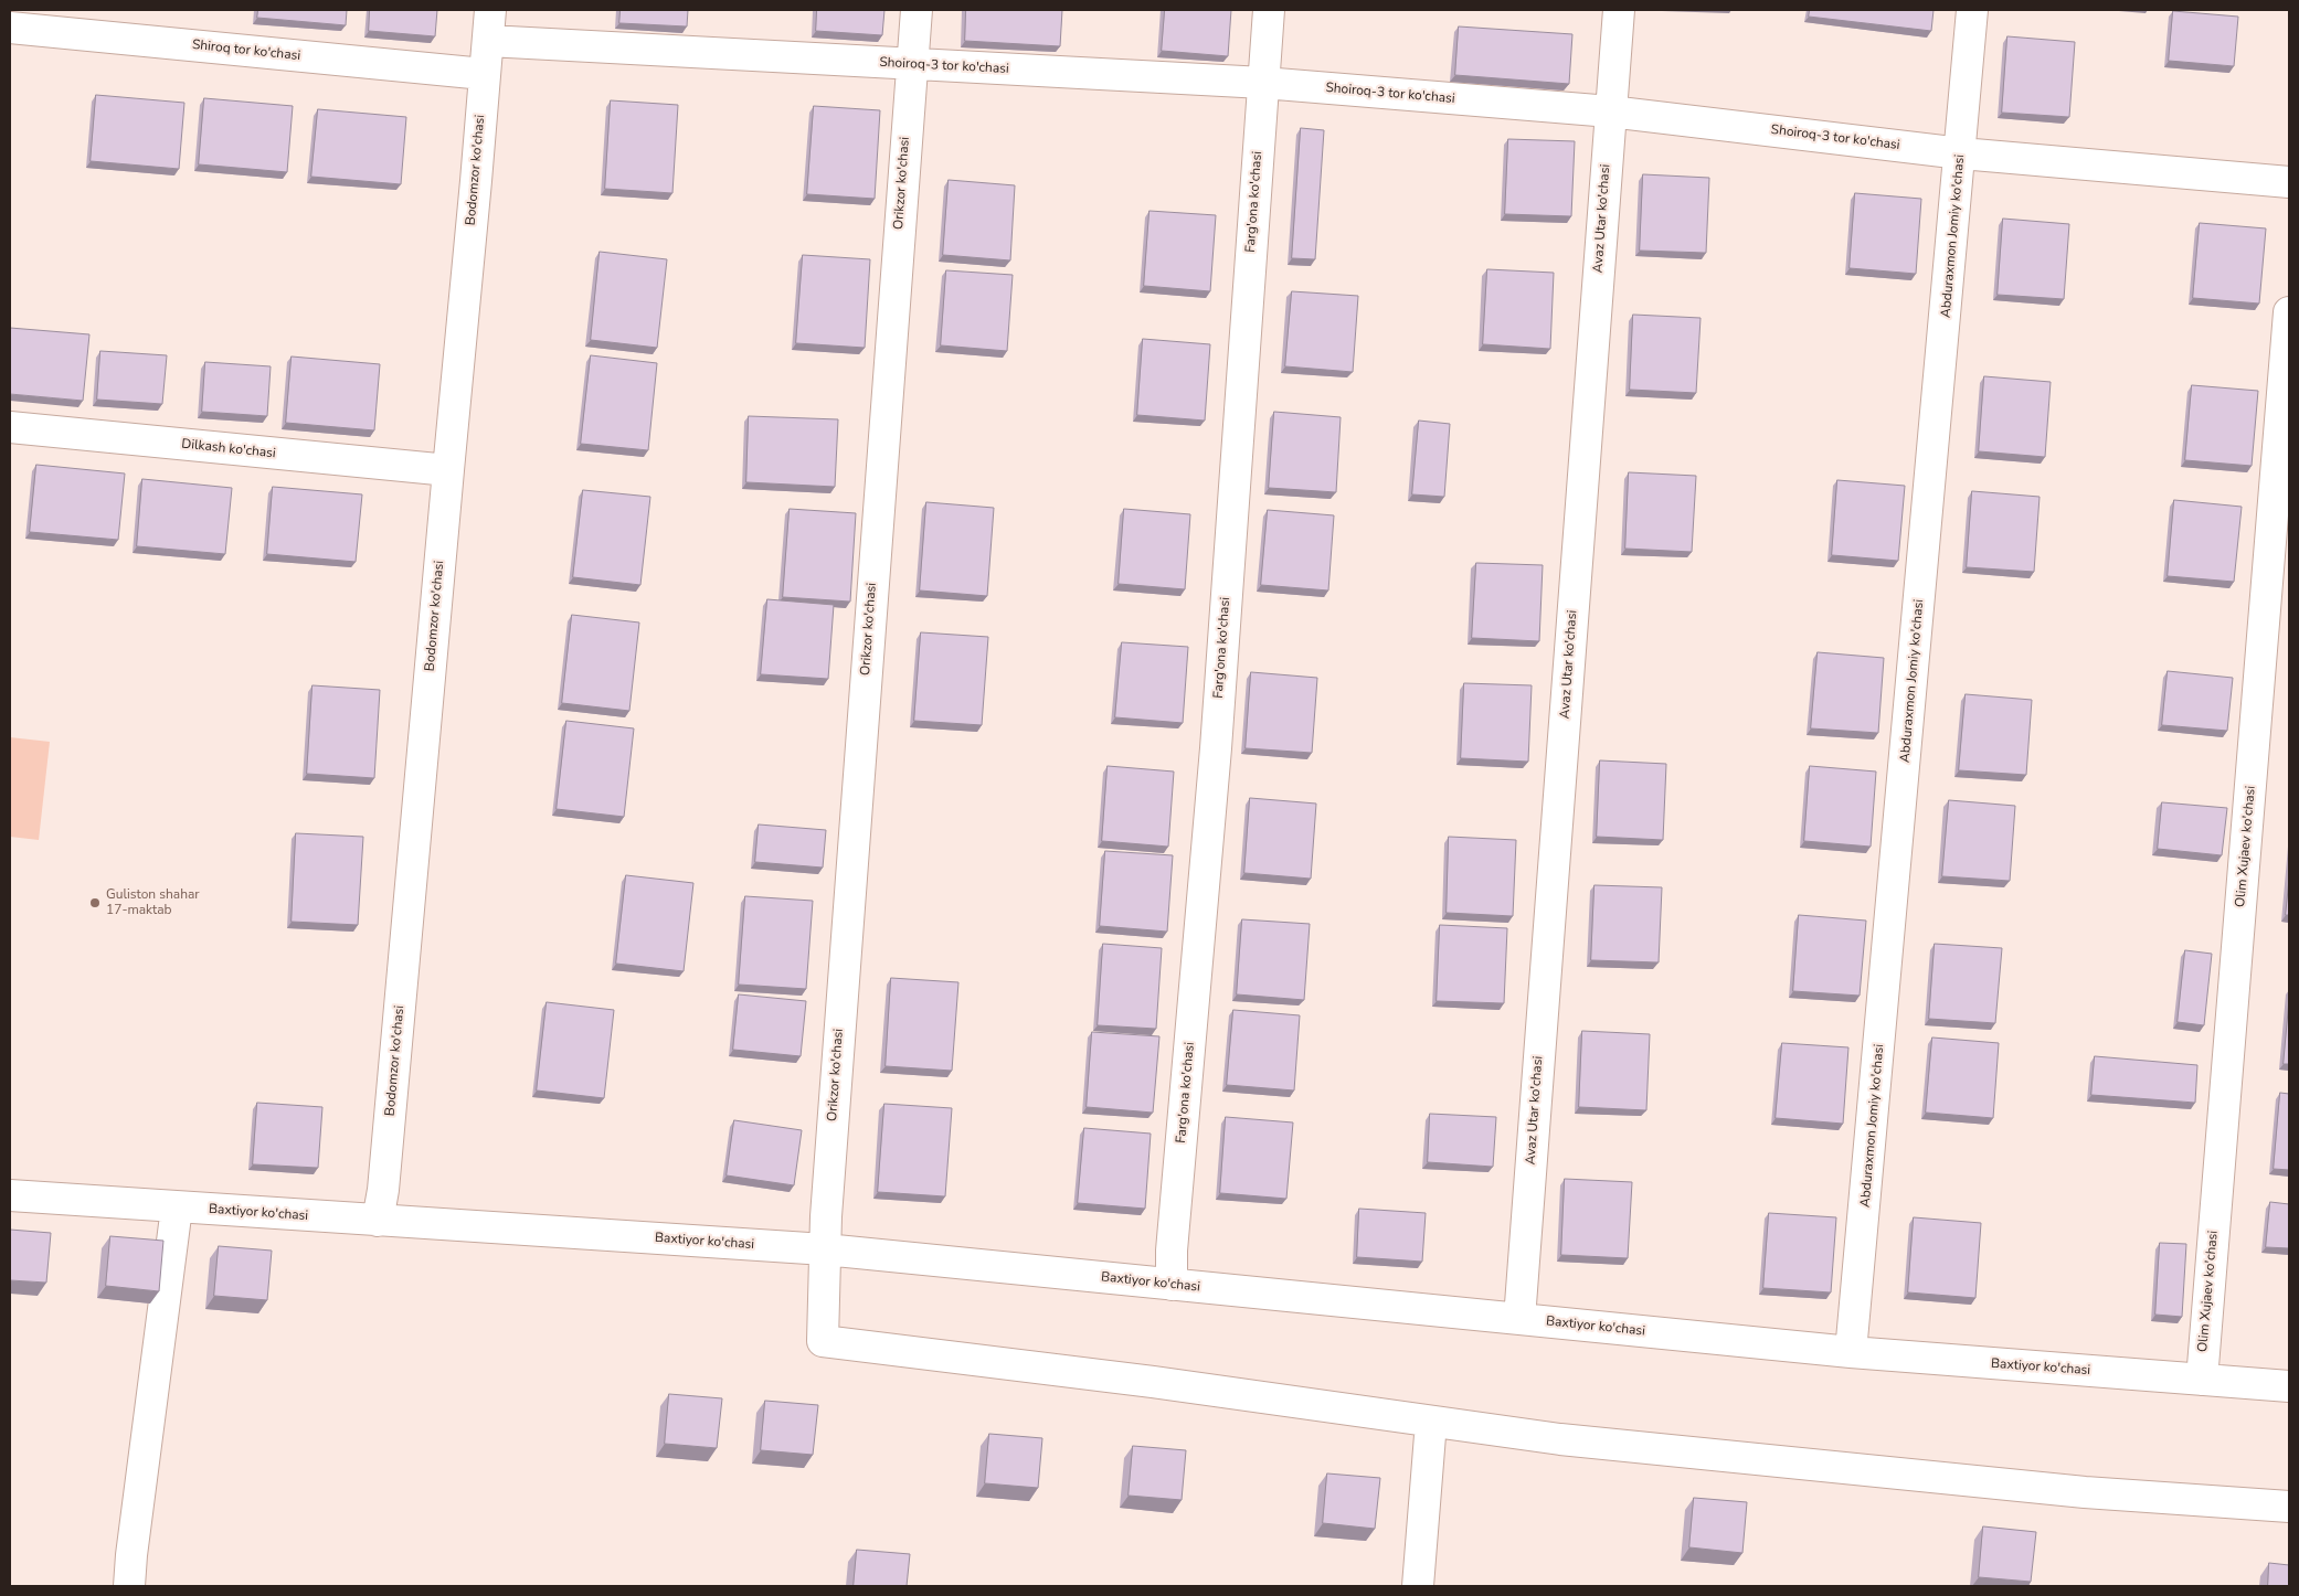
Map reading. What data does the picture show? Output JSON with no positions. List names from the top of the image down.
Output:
{
  "streets": {
    "street": [
      "Shiroq tor ko'chasi",
      "Shoiroq-3 tor ko'chasi",
      "Bodomzor ko'chasi",
      "Orikzor ko'chasi",
      "Farg'ona ko'chasi",
      "Avaz Utar ko'chasi",
      "Abduraxmon Jomiy ko'chasi",
      "Dilkash ko'chasi",
      "Olim Xujaev ko'chasi",
      "Baxtiyor ko'chasi"
    ]
  },
  "crossings": [
    ["Shiroq tor ko'chasi", "Bodomzor ko'chasi"],
    ["Shoiroq-3 tor ko'chasi", "Bodomzor ko'chasi"],
    ["Shoiroq-3 tor ko'chasi", "Orikzor ko'chasi"],
    ["Shoiroq-3 tor ko'chasi", "Farg'ona ko'chasi"],
    ["Shoiroq-3 tor ko'chasi", "Avaz Utar ko'chasi"],
    ["Shoiroq-3 tor ko'chasi", "Abduraxmon Jomiy ko'chasi"],
    ["Bodomzor ko'chasi", "Dilkash ko'chasi"],
    ["Bodomzor ko'chasi", "Baxtiyor ko'chasi"],
    ["Orikzor ko'chasi", "Baxtiyor ko'chasi"],
    ["Farg'ona ko'chasi", "Baxtiyor ko'chasi"],
    ["Avaz Utar ko'chasi", "Baxtiyor ko'chasi"],
    ["Abduraxmon Jomiy ko'chasi", "Baxtiyor ko'chasi"],
    ["Olim Xujaev ko'chasi", "Baxtiyor ko'chasi"]
  ],
  "places": ["Guliston shahar 17-maktab"]
}
